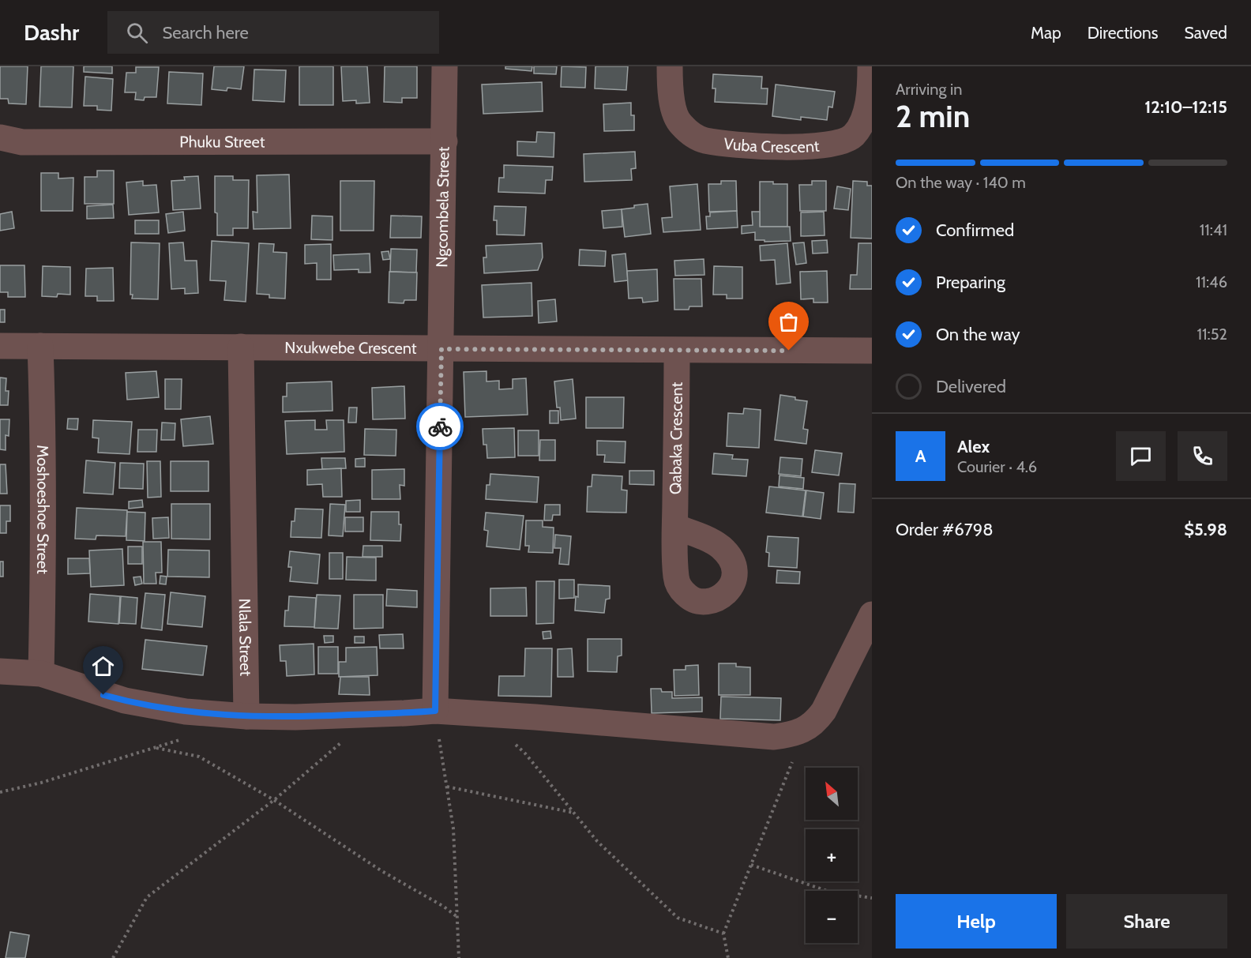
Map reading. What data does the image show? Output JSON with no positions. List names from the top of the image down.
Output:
{
  "streets": {
    "street": [
      "Phuku Street",
      "Vuba Crescent",
      "Ngcombela Street",
      "Nxukwebe Crescent",
      "Qabaka Crescent",
      "Moshoeshoe Street",
      "Nlala Street"
    ]
  },
  "crossings": [
    ["Phuku Street", "Ngcombela Street"],
    ["Ngcombela Street", "Nxukwebe Crescent"],
    ["Nxukwebe Crescent", "Qabaka Crescent"],
    ["Nxukwebe Crescent", "Moshoeshoe Street"],
    ["Nxukwebe Crescent", "Nlala Street"]
  ],
  "north": "top left",
  "page": {
    "header": "Dashr",
    "search": "Search here",
    "nav": ["Map", "Directions", "Saved"],
    "heading": ["2 min", "Arriving in", "12:10–12:15"],
    "panel": [
      "Alex",
      "Courier · 4.6",
      "Order #6798",
      "$5.98"
    ],
    "bar": "On the way · 140 m",
    "list": [
      ["Confirmed", "11:41"],
      ["Preparing", "11:46"],
      ["On the way", "11:52"],
      "Delivered"
    ],
    "round": "A",
    "map_buttons": ["+", "−"],
    "buttons": ["Help", "Share"]
  }
}
